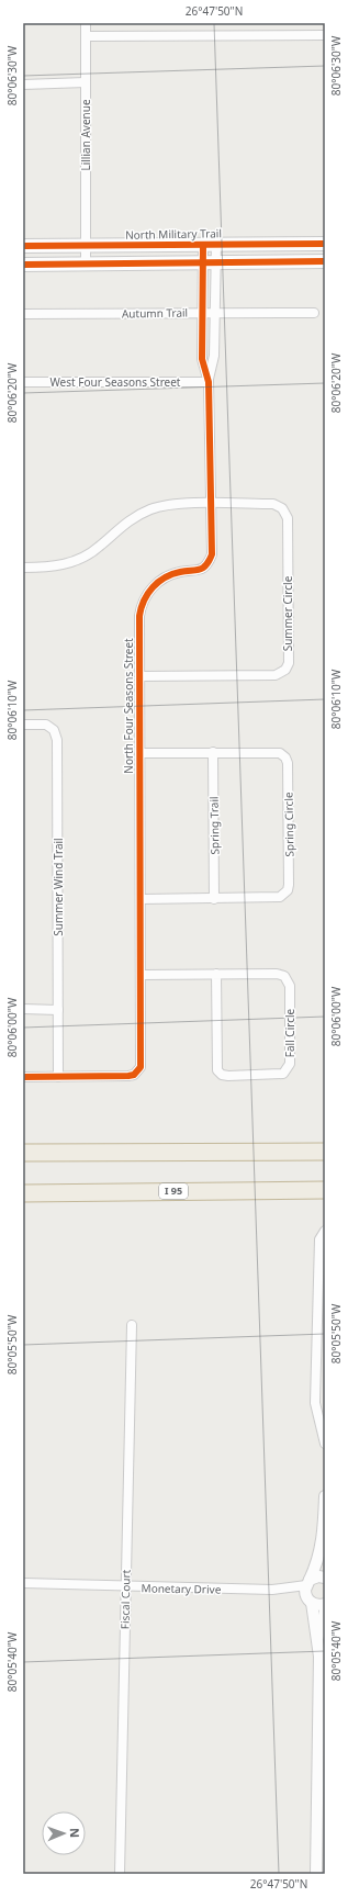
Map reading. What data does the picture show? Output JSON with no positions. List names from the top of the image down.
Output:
{
  "streets": {
    "highway": ["I 95"],
    "main road": ["North Military Trail"],
    "street": [
      "Lillian Avenue",
      "Autumn Trail",
      "West Four Seasons Street",
      "Summer Circle",
      "North Four Seasons Street",
      "Spring Circle",
      "Spring Trail",
      "Summer Wind Trail",
      "Fall Circle",
      "Monetary Drive",
      "Fiscal Court"
    ]
  },
  "crossings": [
    ["Lillian Avenue", "North Military Trail"],
    ["West Four Seasons Street", "North Four Seasons Street"],
    ["Summer Circle", "North Four Seasons Street"],
    ["North Four Seasons Street", "Spring Circle"],
    ["North Four Seasons Street", "Summer Wind Trail"],
    ["North Four Seasons Street", "Fall Circle"],
    ["Spring Circle", "Spring Trail"],
    ["Monetary Drive", "Fiscal Court"]
  ],
  "north": "right",
  "coordinates": [
    "26°47'50\"N",
    "80°06'30\"W",
    "80°06'20\"W",
    "80°06'10\"W",
    "80°06'00\"W",
    "80°05'50\"W",
    "80°05'40\"W"
  ]
}
